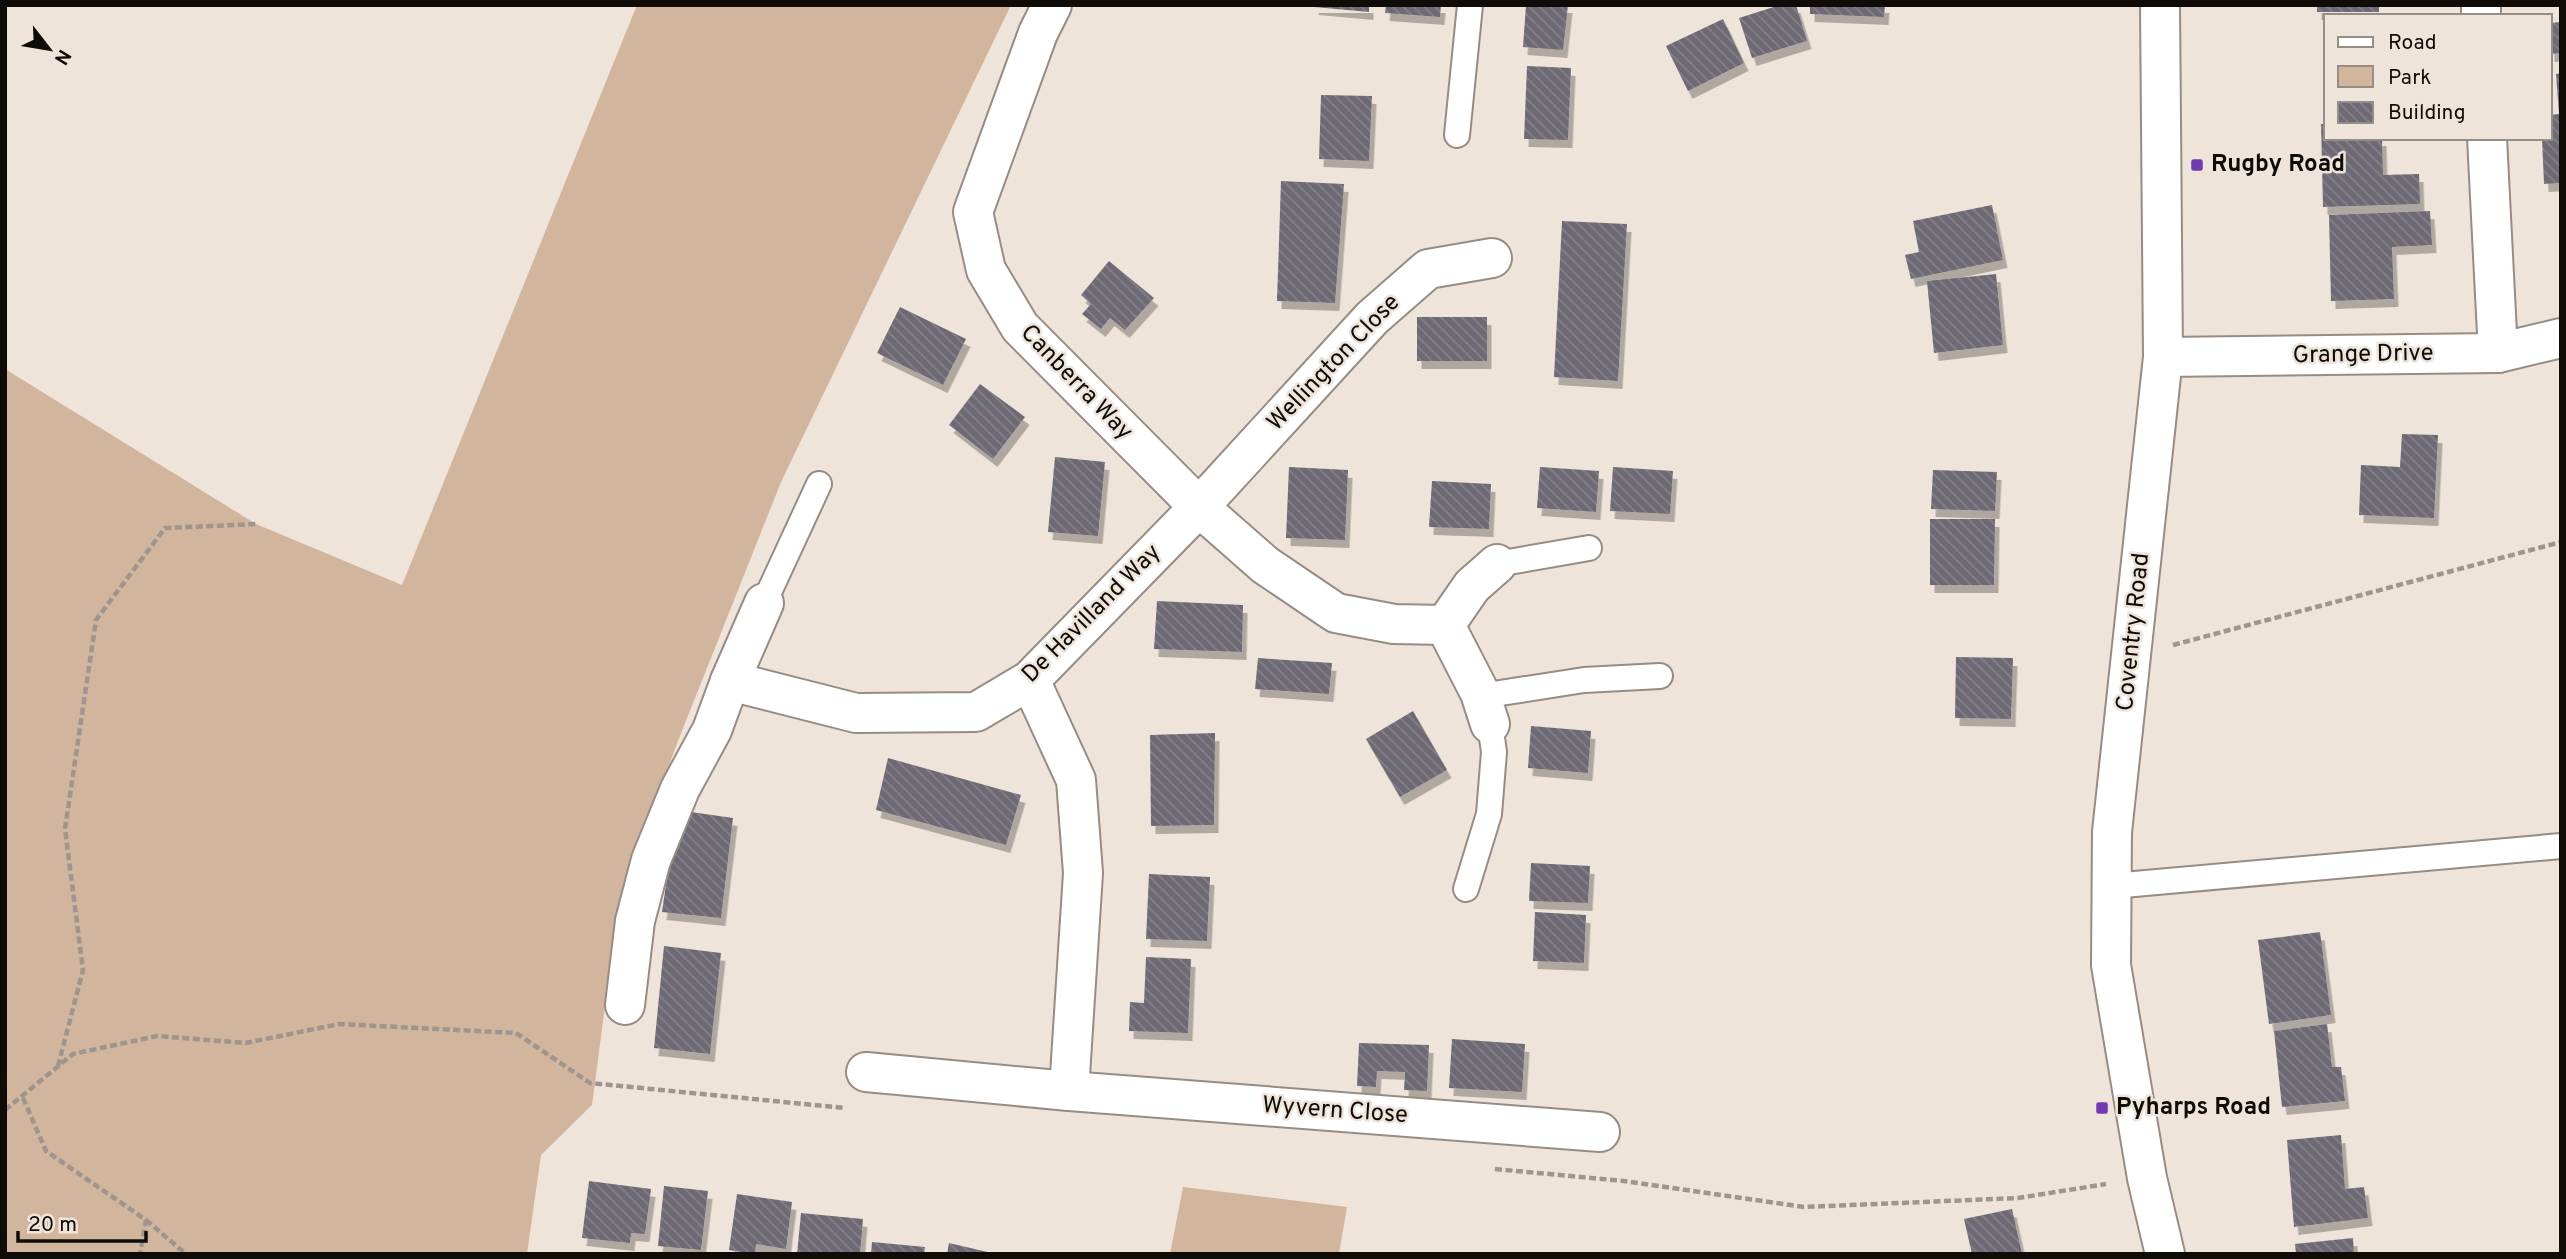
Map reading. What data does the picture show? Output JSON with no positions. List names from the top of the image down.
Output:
{
  "streets": {
    "street": [
      "Grange Drive",
      "Wellington Close",
      "Canberra Way",
      "De Havilland Way",
      "Coventry Road",
      "Wyvern Close"
    ]
  },
  "crossings": [
    ["Grange Drive", "Coventry Road"],
    ["Wellington Close", "Canberra Way"],
    ["Wellington Close", "De Havilland Way"],
    ["Canberra Way", "De Havilland Way"]
  ],
  "places": {
    "transit": ["Rugby Road", "Pyharps Road"]
  },
  "legend": ["Road", "Park", "Building"],
  "scale_bar": "20 m",
  "north": "bottom right"
}
